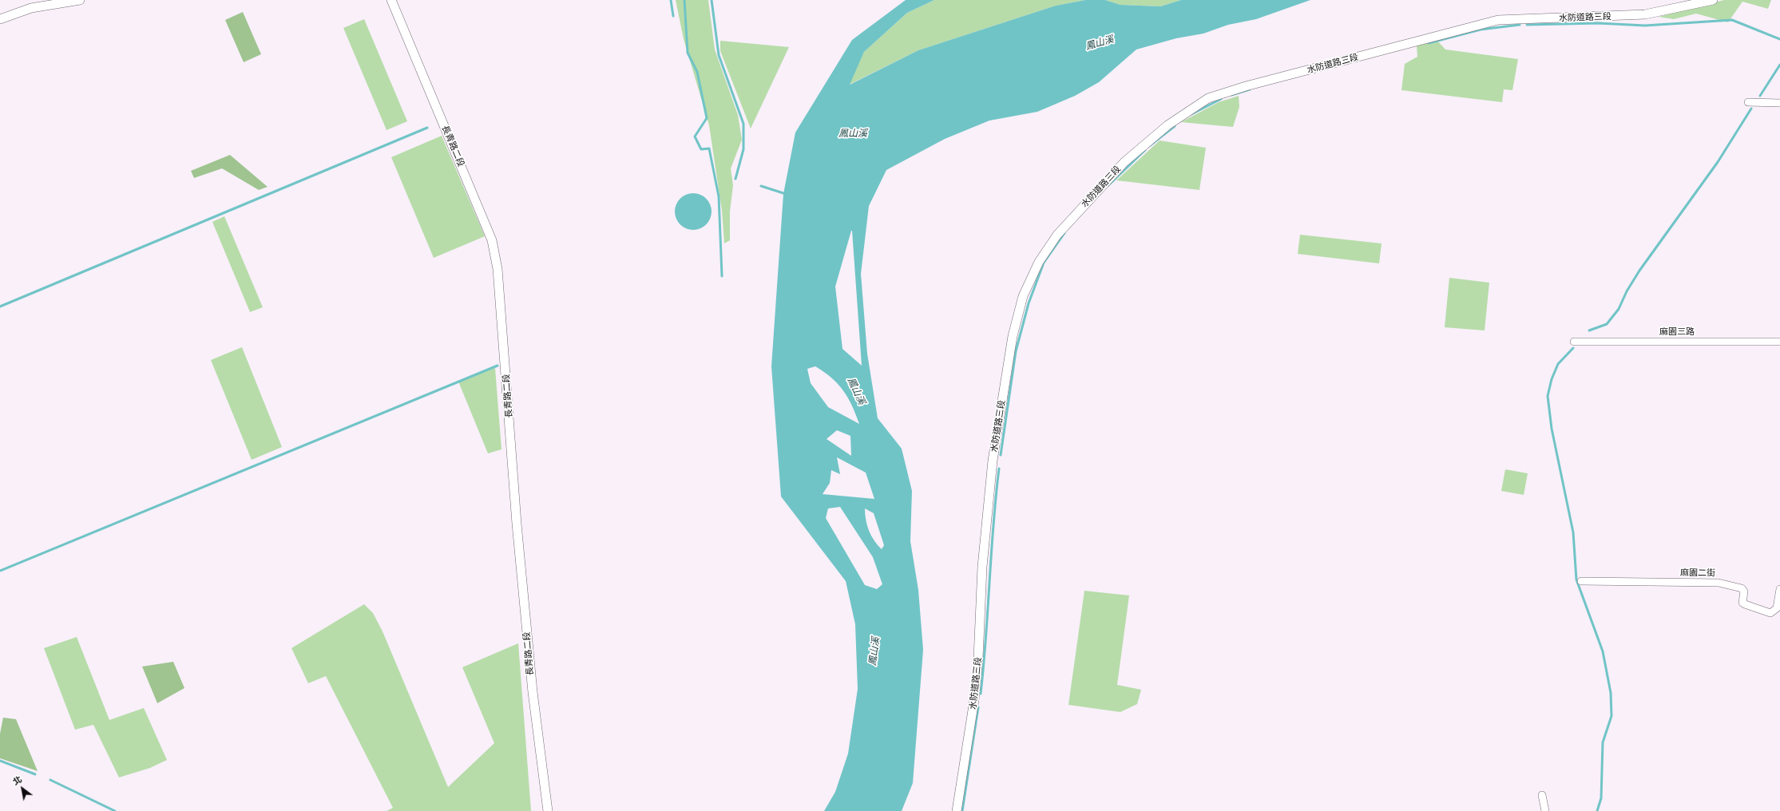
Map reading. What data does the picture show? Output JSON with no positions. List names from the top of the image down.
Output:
{
  "streets": {
    "street": [
      "水防道路三段",
      "長青路二段",
      "麻園三路",
      "麻園二街"
    ]
  },
  "water": ["鳳山溪"],
  "north": "top left"
}
